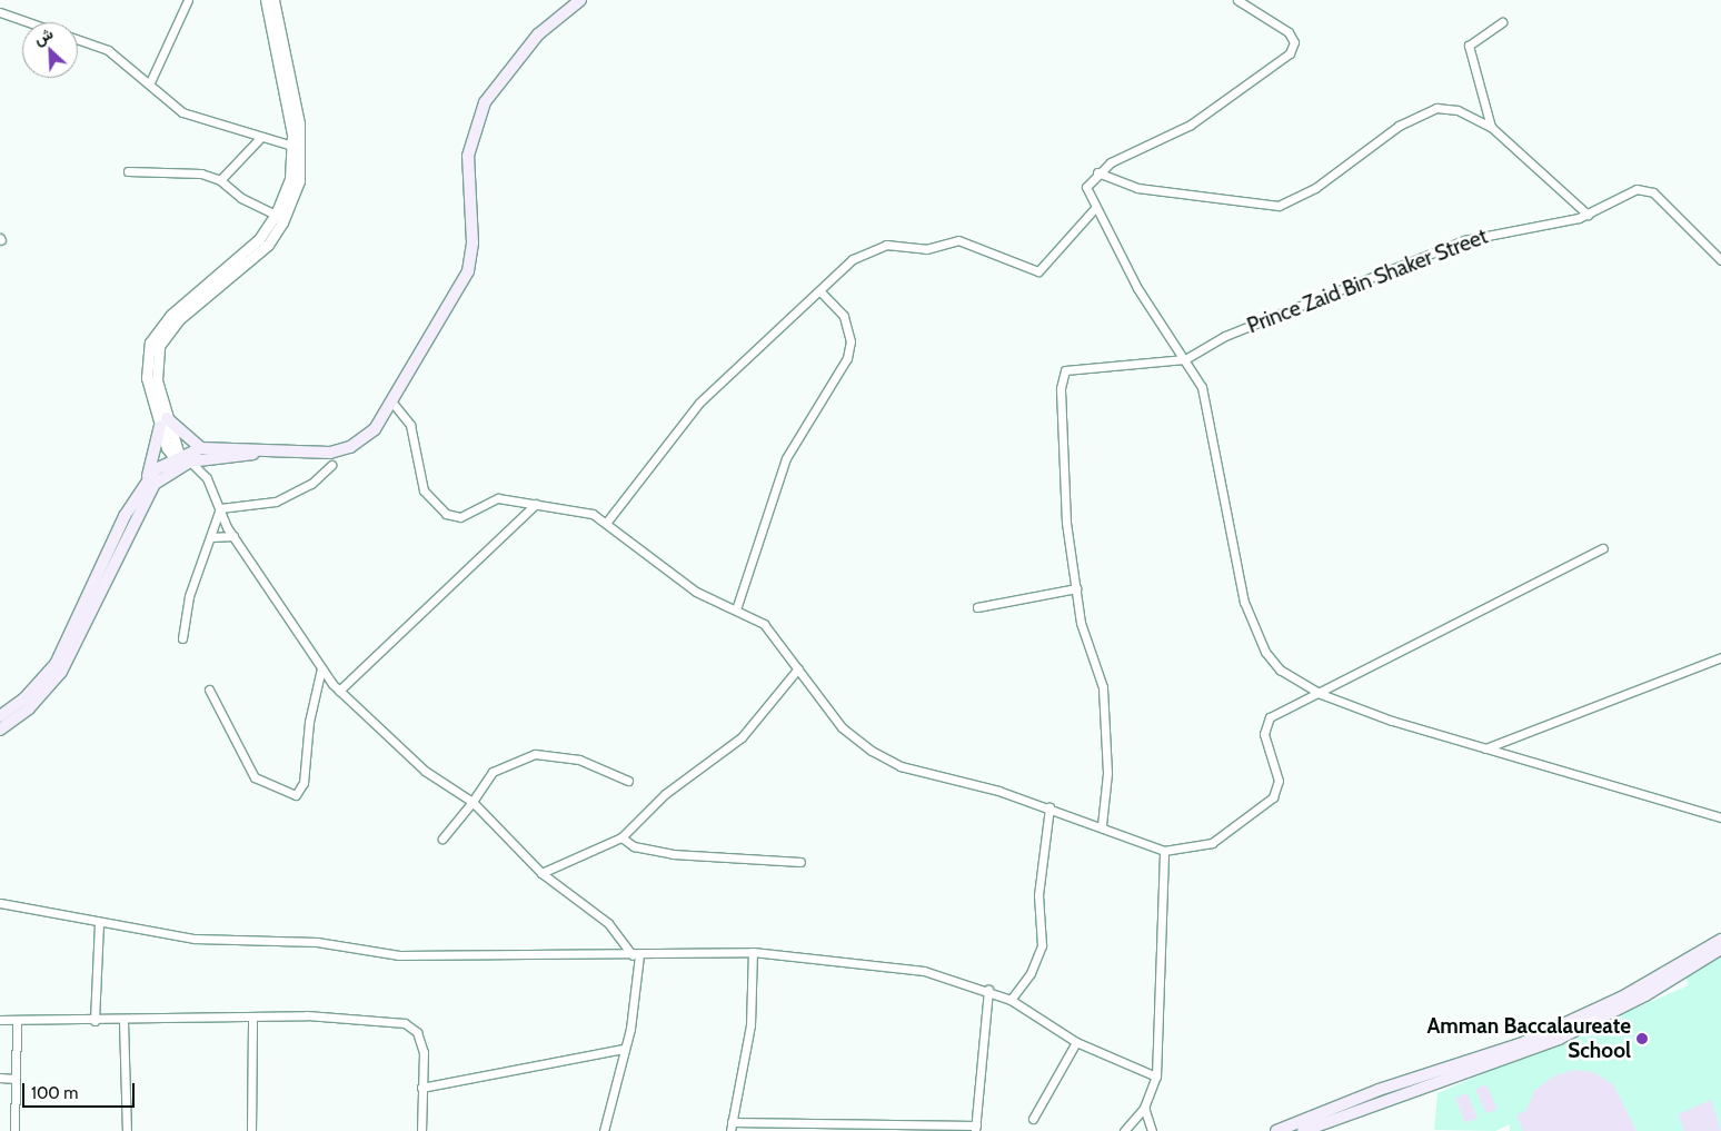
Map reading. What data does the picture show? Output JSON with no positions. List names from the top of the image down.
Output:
{
  "streets": {
    "street": ["Prince Zaid Bin Shaker Street"]
  },
  "places": ["Amman Baccalaureate School"],
  "scale_bar": "100 m",
  "north": "top left"
}
